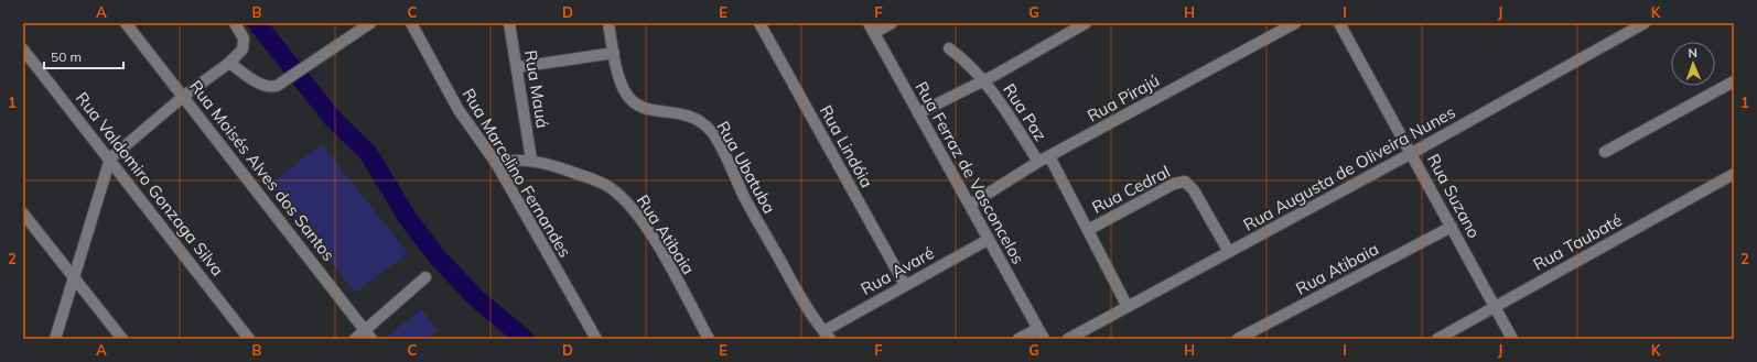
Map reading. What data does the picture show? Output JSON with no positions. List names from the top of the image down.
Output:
{
  "streets": {
    "street": [
      "Rua Mauá",
      "Rua Pirajú",
      "Rua Paz",
      "Rua Lindóia",
      "Rua Ubatuba",
      "Rua Augusta de Oliveira Nunes",
      "Rua Moisés Alves dos Santos",
      "Rua Marcelino Fernandes",
      "Rua Ferraz de Vasconcelos",
      "Rua Valdomiro Gonzaga Silva",
      "Rua Cedral",
      "Rua Suzano",
      "Rua Atibaia",
      "Rua Taubaté",
      "Rua Avaré"
    ]
  },
  "crossings": [
    ["Rua Mauá", "Rua Atibaia"],
    ["Rua Pirajú", "Rua Paz"],
    ["Rua Pirajú", "Rua Ferraz de Vasconcelos"],
    ["Rua Lindóia", "Rua Avaré"],
    ["Rua Ubatuba", "Rua Avaré"],
    ["Rua Augusta de Oliveira Nunes", "Rua Cedral"],
    ["Rua Augusta de Oliveira Nunes", "Rua Suzano"],
    ["Rua Marcelino Fernandes", "Rua Atibaia"],
    ["Rua Ferraz de Vasconcelos", "Rua Avaré"],
    ["Rua Suzano", "Rua Atibaia"],
    ["Rua Suzano", "Rua Taubaté"]
  ],
  "scale_bar": "50 m",
  "north": "top",
  "grid": {
    "columns": [
      "A",
      "B",
      "C",
      "D",
      "E",
      "F",
      "G",
      "H",
      "I",
      "J",
      "K"
    ],
    "rows": ["1", "2"]
  }
}
